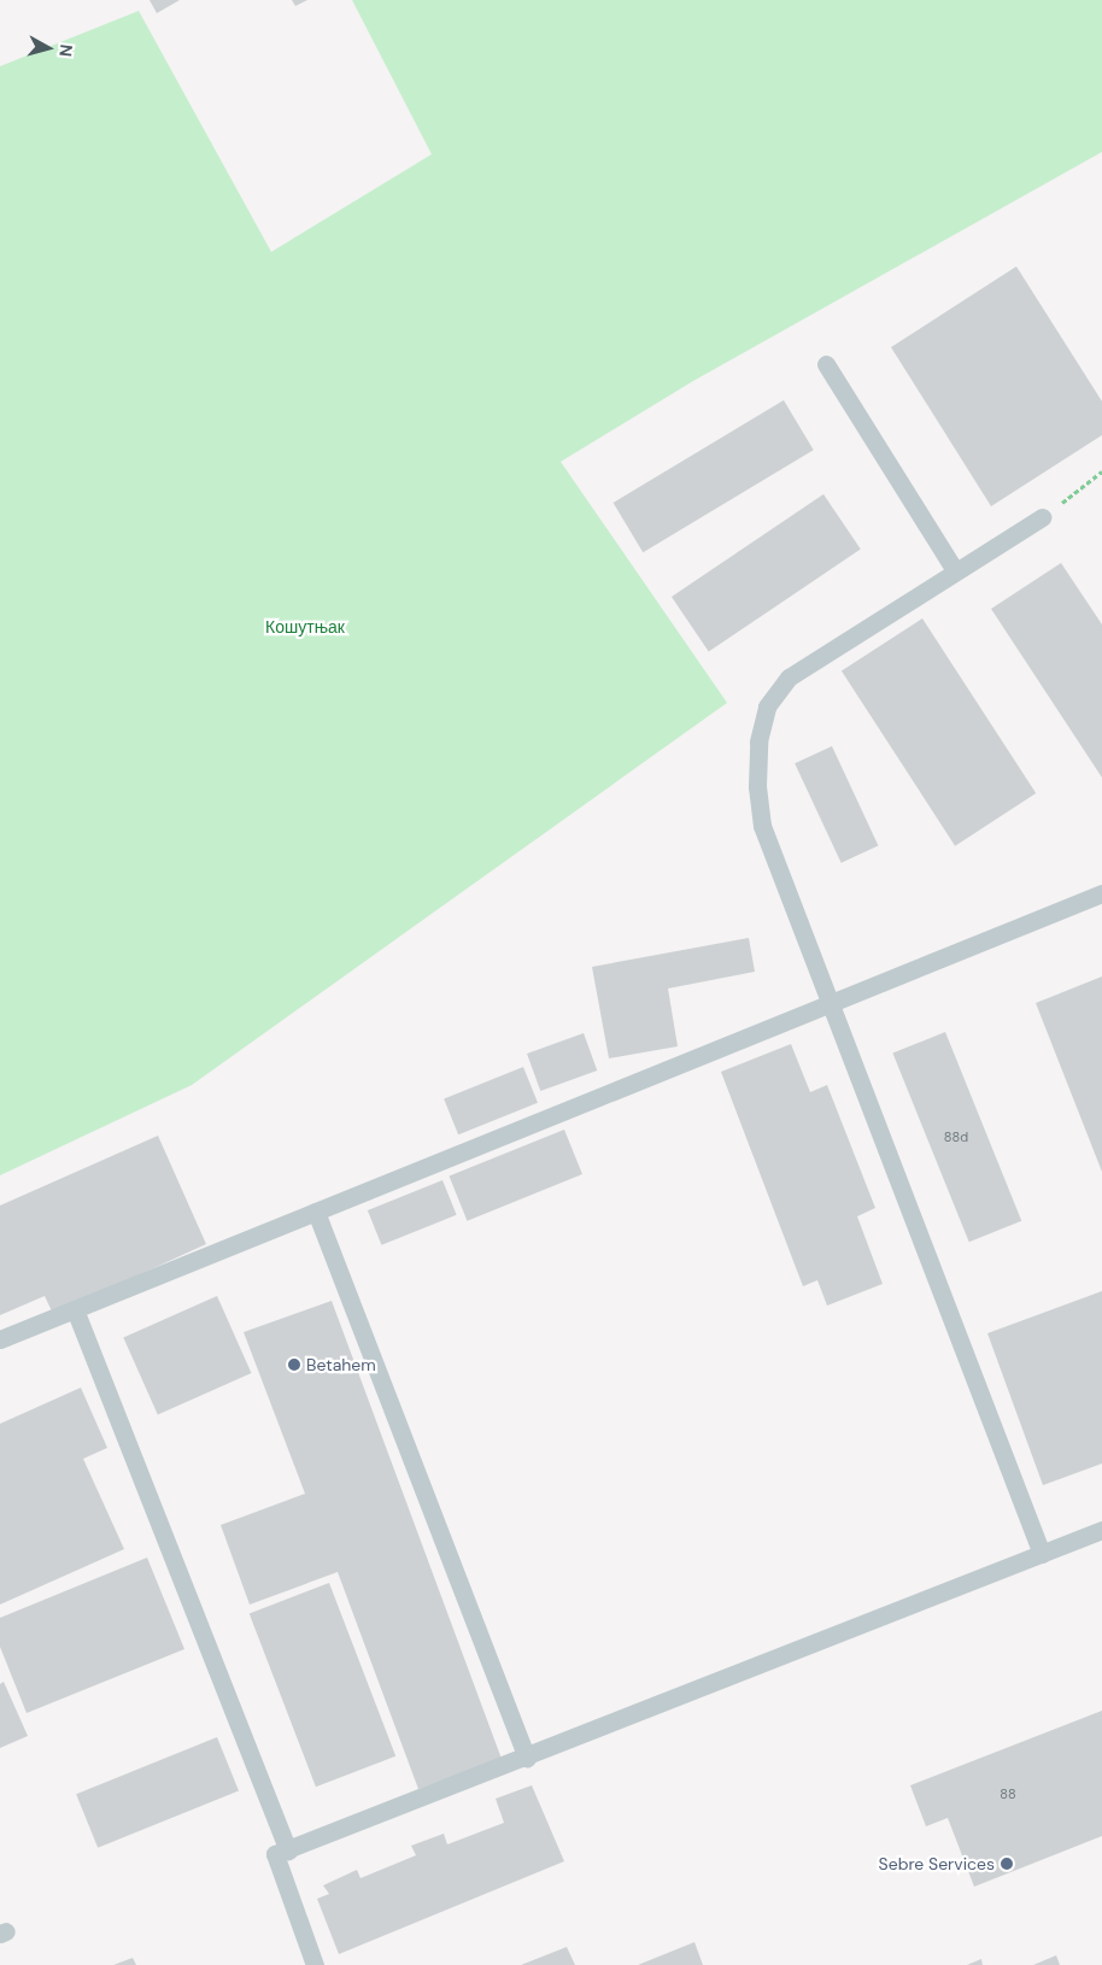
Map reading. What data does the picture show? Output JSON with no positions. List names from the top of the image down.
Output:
{
  "parks": ["Кошутњак"],
  "places": ["Betahem", "Sebre Services"],
  "house_numbers": ["88d", "88"],
  "north": "right"
}
